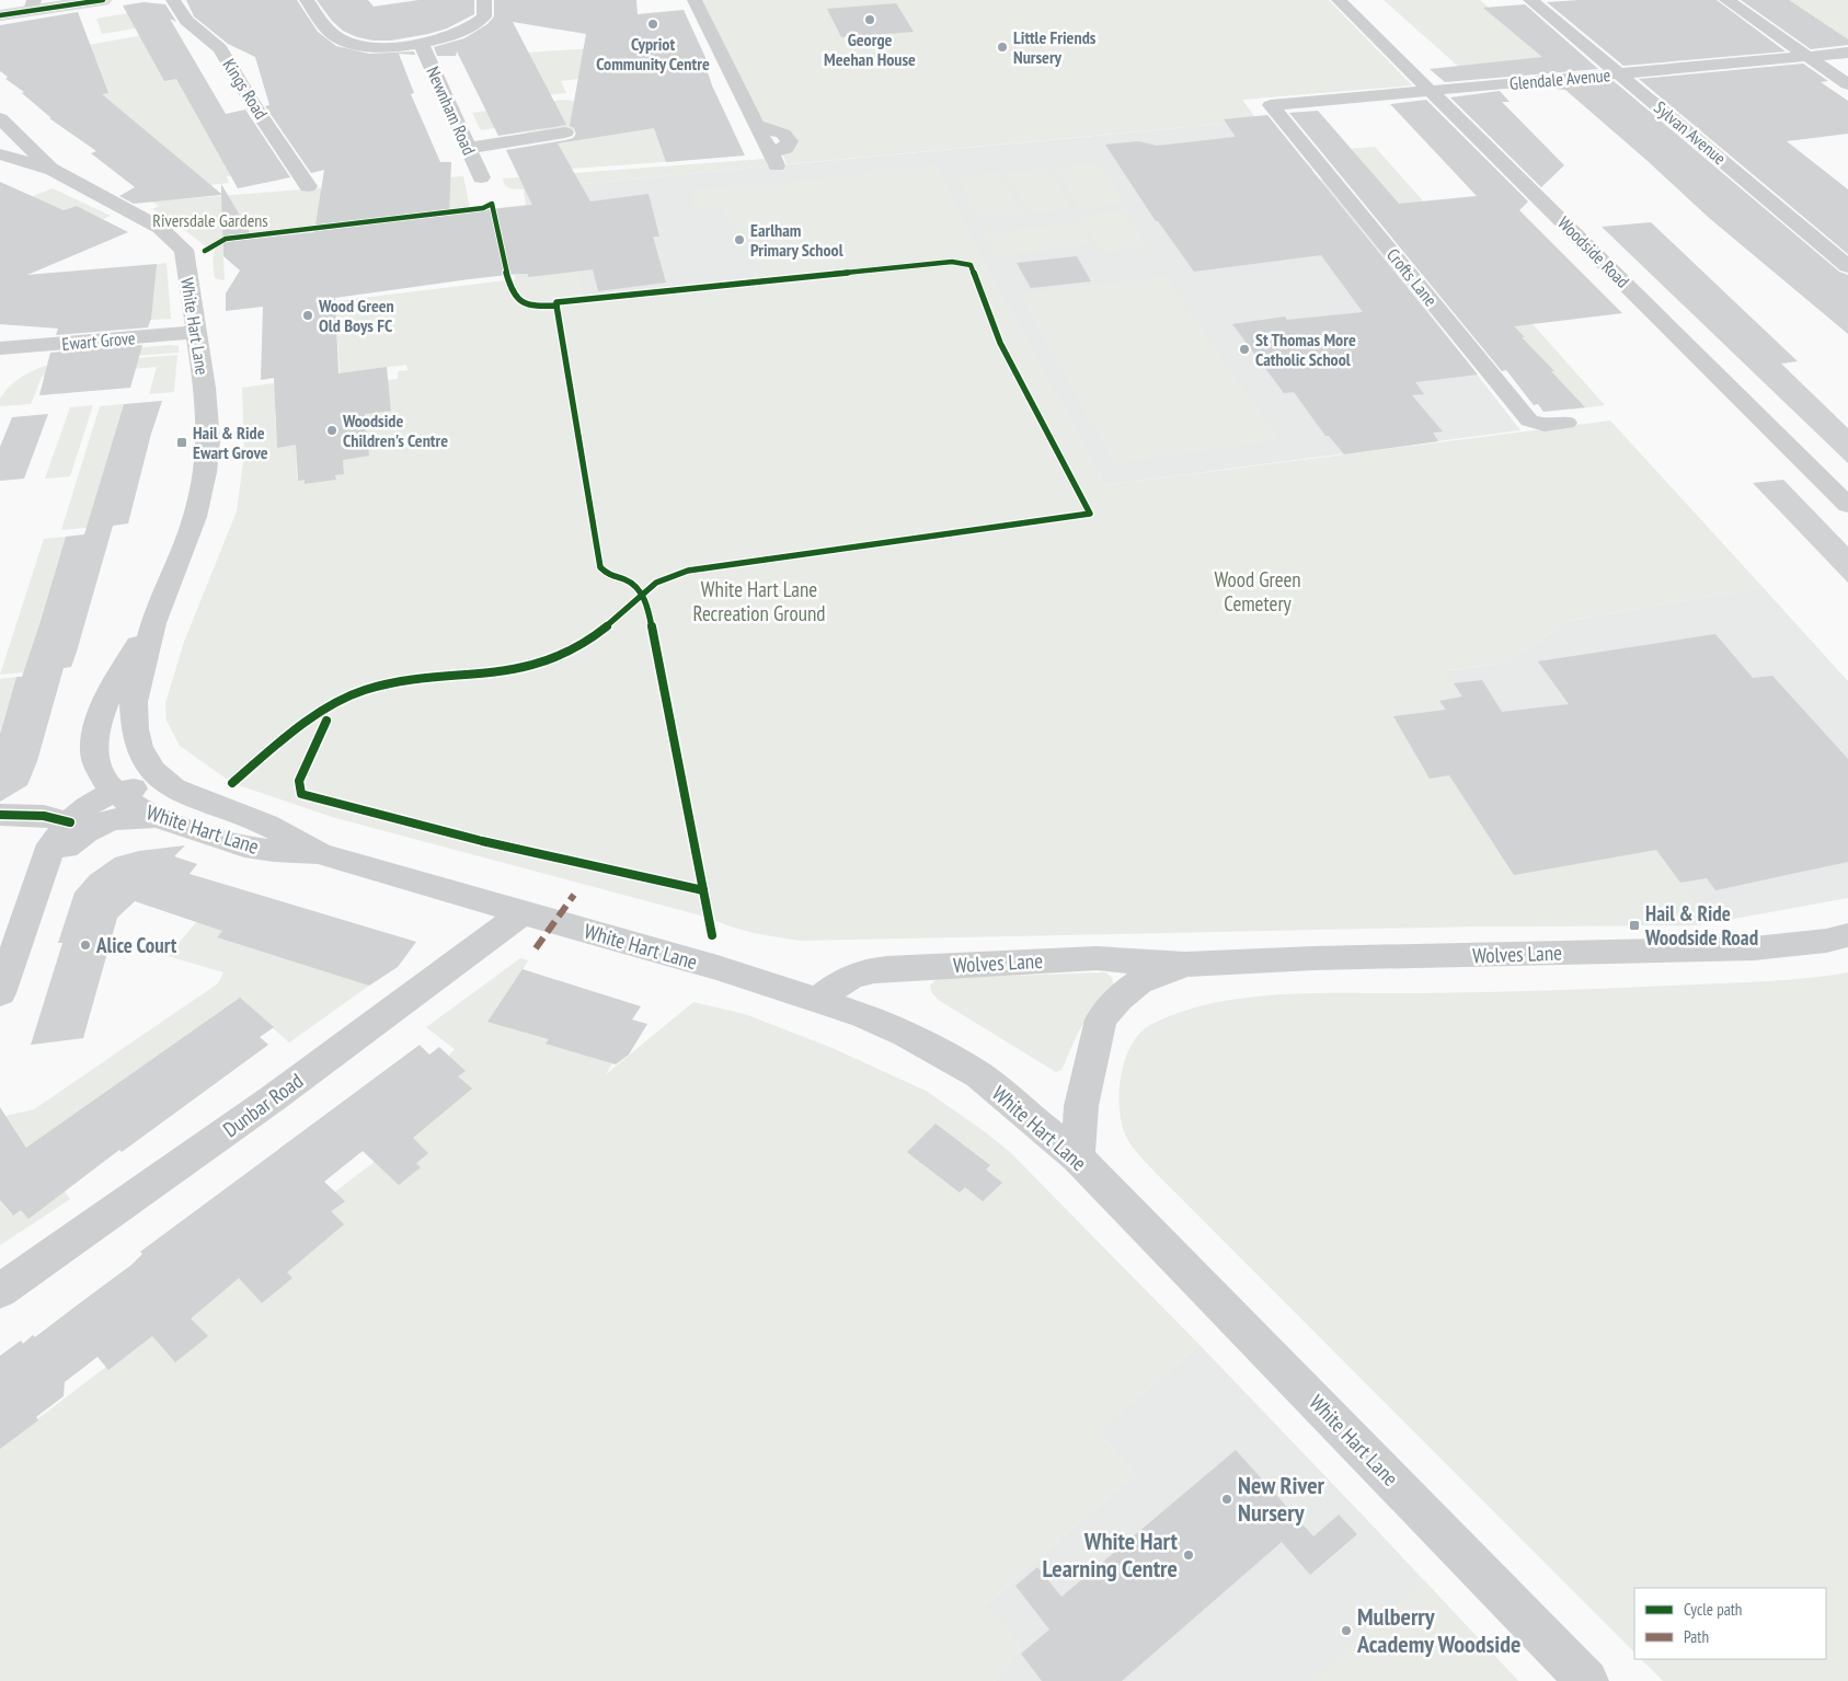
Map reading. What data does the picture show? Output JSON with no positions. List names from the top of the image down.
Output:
{
  "streets": {
    "street": [
      "Glendale Avenue",
      "Kings Road",
      "Newnham Road",
      "Sylvan Avenue",
      "Woodside Road",
      "Crofts Lane",
      "White Hart Lane",
      "Ewart Grove",
      "Wolves Lane",
      "Dunbar Road"
    ]
  },
  "crossings": [
    ["Glendale Avenue", "Sylvan Avenue"],
    ["Glendale Avenue", "Woodside Road"],
    ["Glendale Avenue", "Crofts Lane"],
    ["White Hart Lane", "Ewart Grove"],
    ["White Hart Lane", "Wolves Lane"],
    ["White Hart Lane", "Dunbar Road"]
  ],
  "parks": ["Riversdale Gardens", "Wood Green Cemetery", "White Hart Lane Recreation Ground"],
  "places": {
    "other": [
      "George Meehan House",
      "Cypriot Community Centre",
      "Little Friends Nursery",
      "Earlham Primary School",
      "Wood Green Old Boys FC",
      "St Thomas More Catholic School",
      "Woodside Children's Centre",
      "Alice Court",
      "New River Nursery",
      "White Hart Learning Centre",
      "Mulberry Academy Woodside"
    ],
    "transit": ["Hail & Ride Ewart Grove", "Hail & Ride Woodside Road"]
  },
  "legend": ["Cycle path", "Path"]
}
